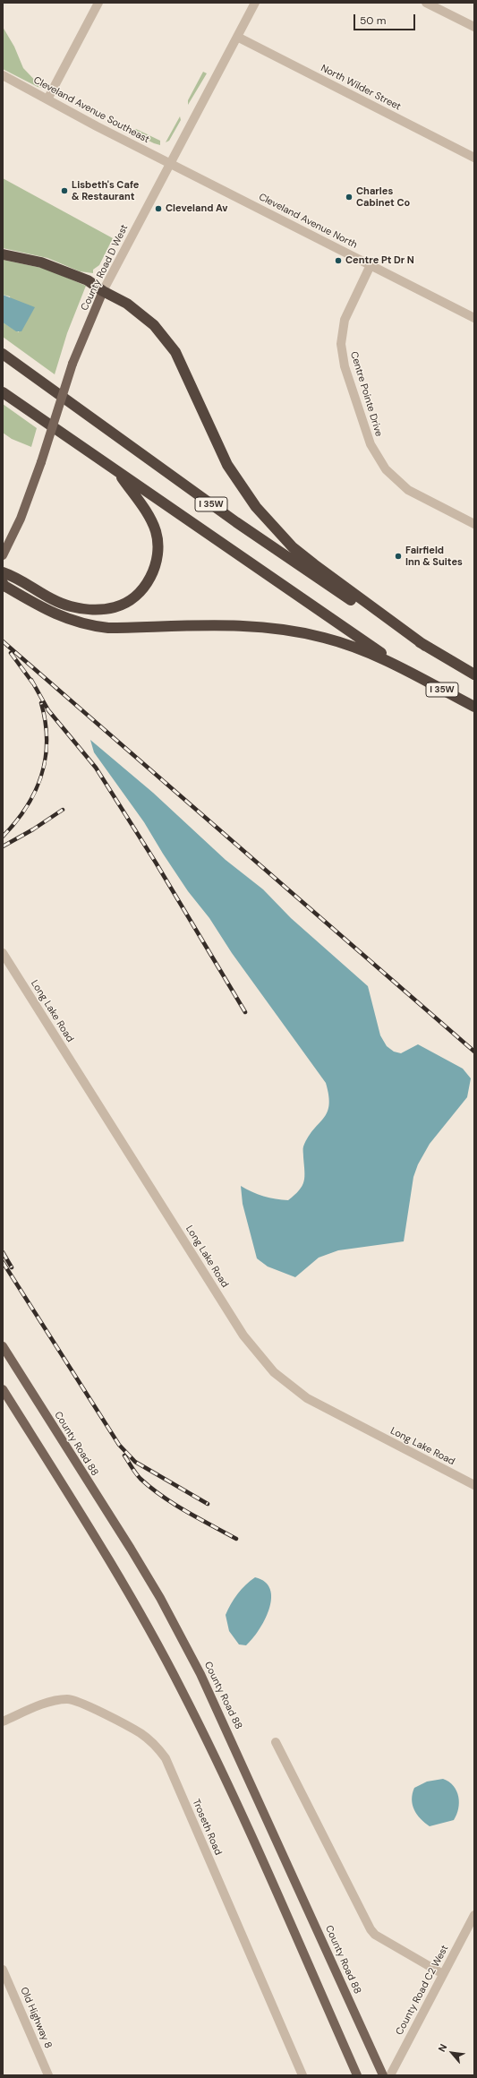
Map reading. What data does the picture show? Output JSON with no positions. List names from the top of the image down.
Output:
{
  "streets": {
    "highway": ["I 35W"],
    "main road": ["County Road D West", "County Road 88"],
    "street": [
      "North Wilder Street",
      "Cleveland Avenue Southeast",
      "Cleveland Avenue North",
      "Centre Pointe Drive",
      "Long Lake Road",
      "Troseth Road",
      "County Road C2 West",
      "Old Highway 8"
    ]
  },
  "crossings": [
    ["North Wilder Street", "County Road D West"],
    ["Cleveland Avenue Southeast", "Cleveland Avenue North"],
    ["Cleveland Avenue Southeast", "County Road D West"],
    ["Cleveland Avenue North", "County Road D West"],
    ["Cleveland Avenue North", "Centre Pointe Drive"]
  ],
  "places": [
    "Lisbeth's Cafe & Restaurant",
    "Charles Cabinet Co",
    "Cleveland Av",
    "Centre Pt Dr N",
    "Fairfield Inn & Suites"
  ],
  "scale_bar": "50 m",
  "north": "top left"
}
